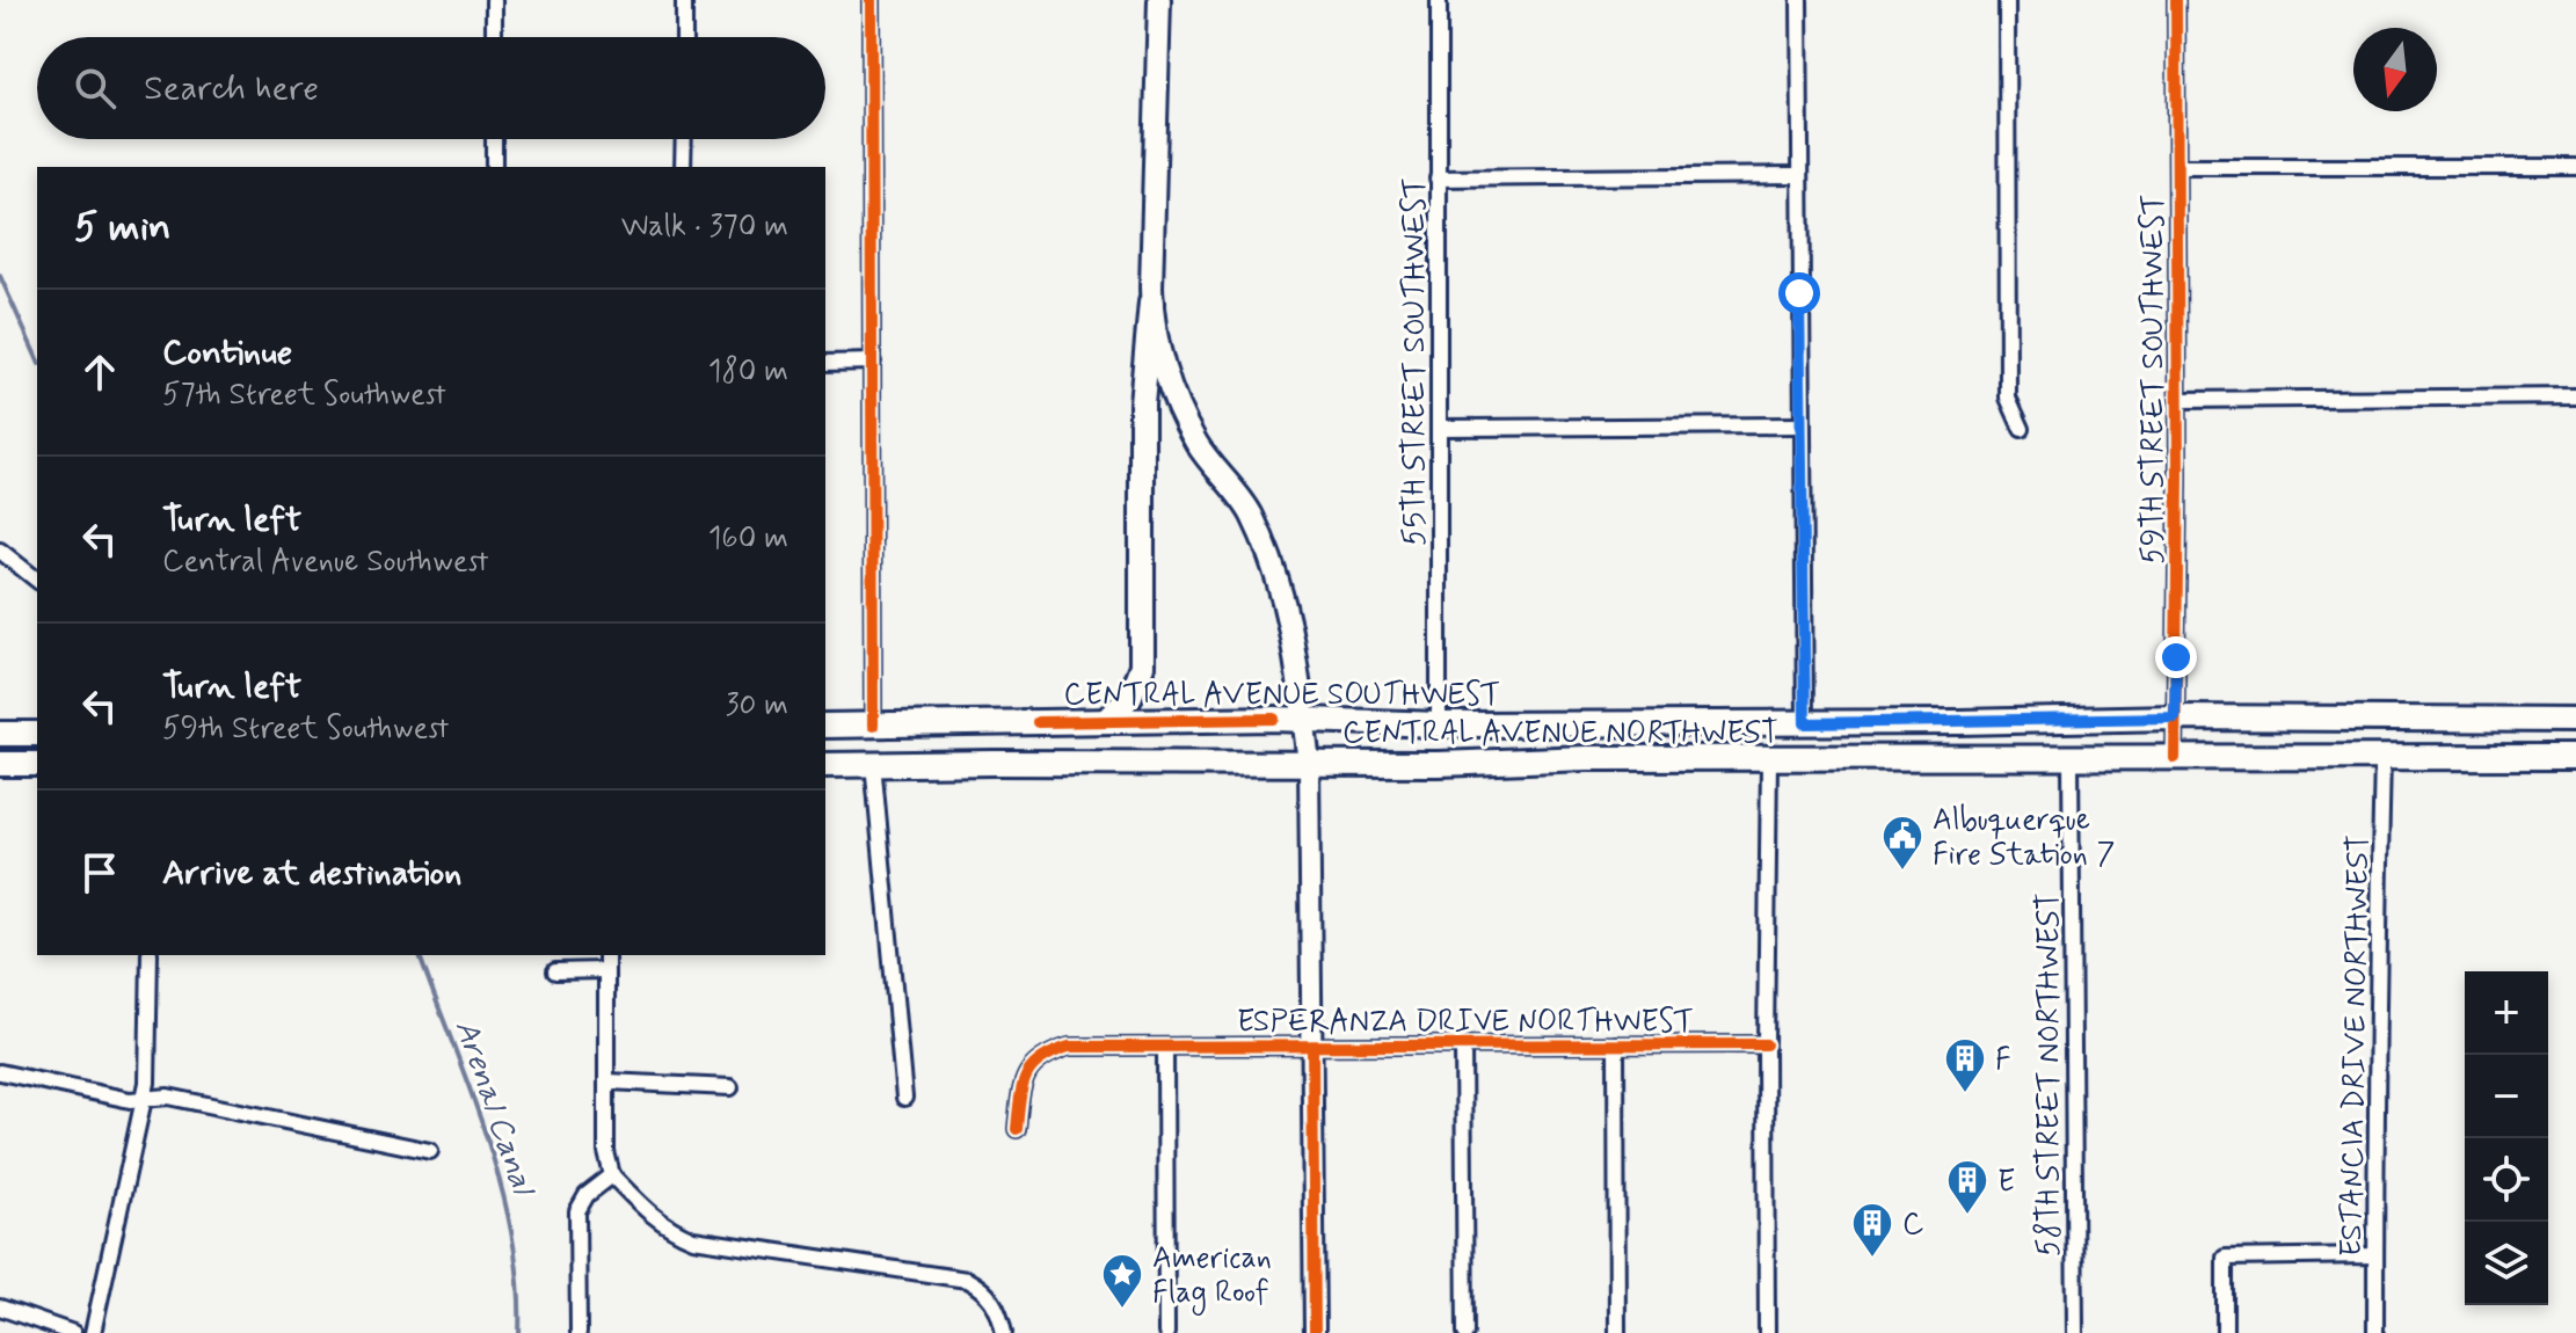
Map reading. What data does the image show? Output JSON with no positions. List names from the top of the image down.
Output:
{
  "streets": {
    "main road": ["CENTRAL AVENUE SOUTHWEST", "CENTRAL AVENUE NORTHWEST"],
    "street": [
      "55TH STREET SOUTHWEST",
      "59TH STREET SOUTHWEST",
      "ESPERANZA DRIVE NORTHWEST",
      "ESTANCIA DRIVE NORTHWEST",
      "58TH STREET NORTHWEST"
    ]
  },
  "crossings": [
    ["55TH STREET SOUTHWEST", "CENTRAL AVENUE SOUTHWEST"],
    ["59TH STREET SOUTHWEST", "CENTRAL AVENUE SOUTHWEST"],
    ["59TH STREET SOUTHWEST", "CENTRAL AVENUE NORTHWEST"],
    ["CENTRAL AVENUE NORTHWEST", "ESTANCIA DRIVE NORTHWEST"],
    ["CENTRAL AVENUE NORTHWEST", "58TH STREET NORTHWEST"]
  ],
  "water": ["Arenal Canal"],
  "places": {
    "public building": ["Albuquerque Fire Station 7"],
    "building": ["F", "E", "C"],
    "place": ["American Flag Roof"]
  },
  "north": "bottom",
  "page": {
    "search": "Search here",
    "heading": ["5 min", "Walk · 370 m"],
    "list": [
      ["Continue", "57th Street Southwest", "180 m"],
      ["Turn left", "Central Avenue Southwest", "160 m"],
      ["Turn left", "59th Street Southwest", "30 m"],
      "Arrive at destination"
    ],
    "map_buttons": ["+", "−"]
  }
}
